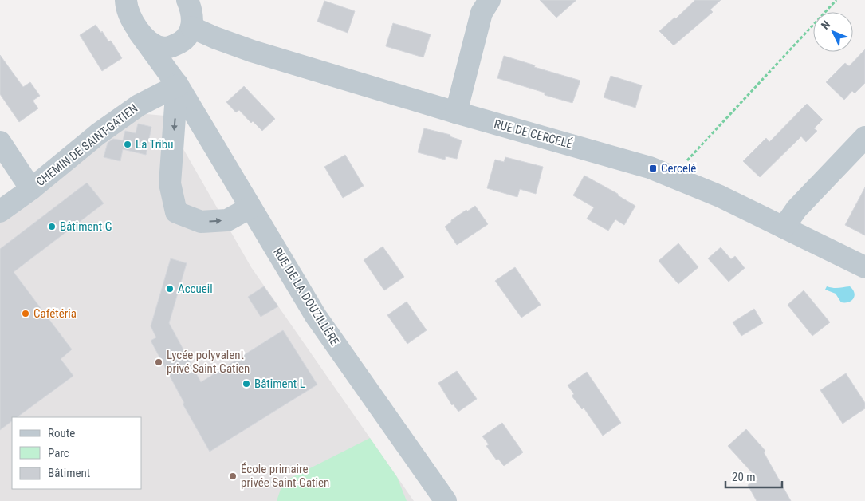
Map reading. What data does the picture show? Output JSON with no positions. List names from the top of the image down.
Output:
{
  "streets": {
    "street": ["RUE DE CERCELÉ", "CHEMIN DE SAINT-GATIEN", "RUE DE LA DOUZILLÈRE"]
  },
  "crossings": [
    ["CHEMIN DE SAINT-GATIEN", "RUE DE LA DOUZILLÈRE"]
  ],
  "places": {
    "other": [
      "La Tribu",
      "Bâtiment G",
      "Accueil",
      "Cafétéria",
      "Lycée polyvalent privé Saint-Gatien",
      "Bâtiment L",
      "École primaire privée Saint-Gatien"
    ],
    "transit": ["Cercelé"]
  },
  "legend": ["Route", "Parc", "Bâtiment"],
  "scale_bar": "20 m",
  "north": "top left"
}
